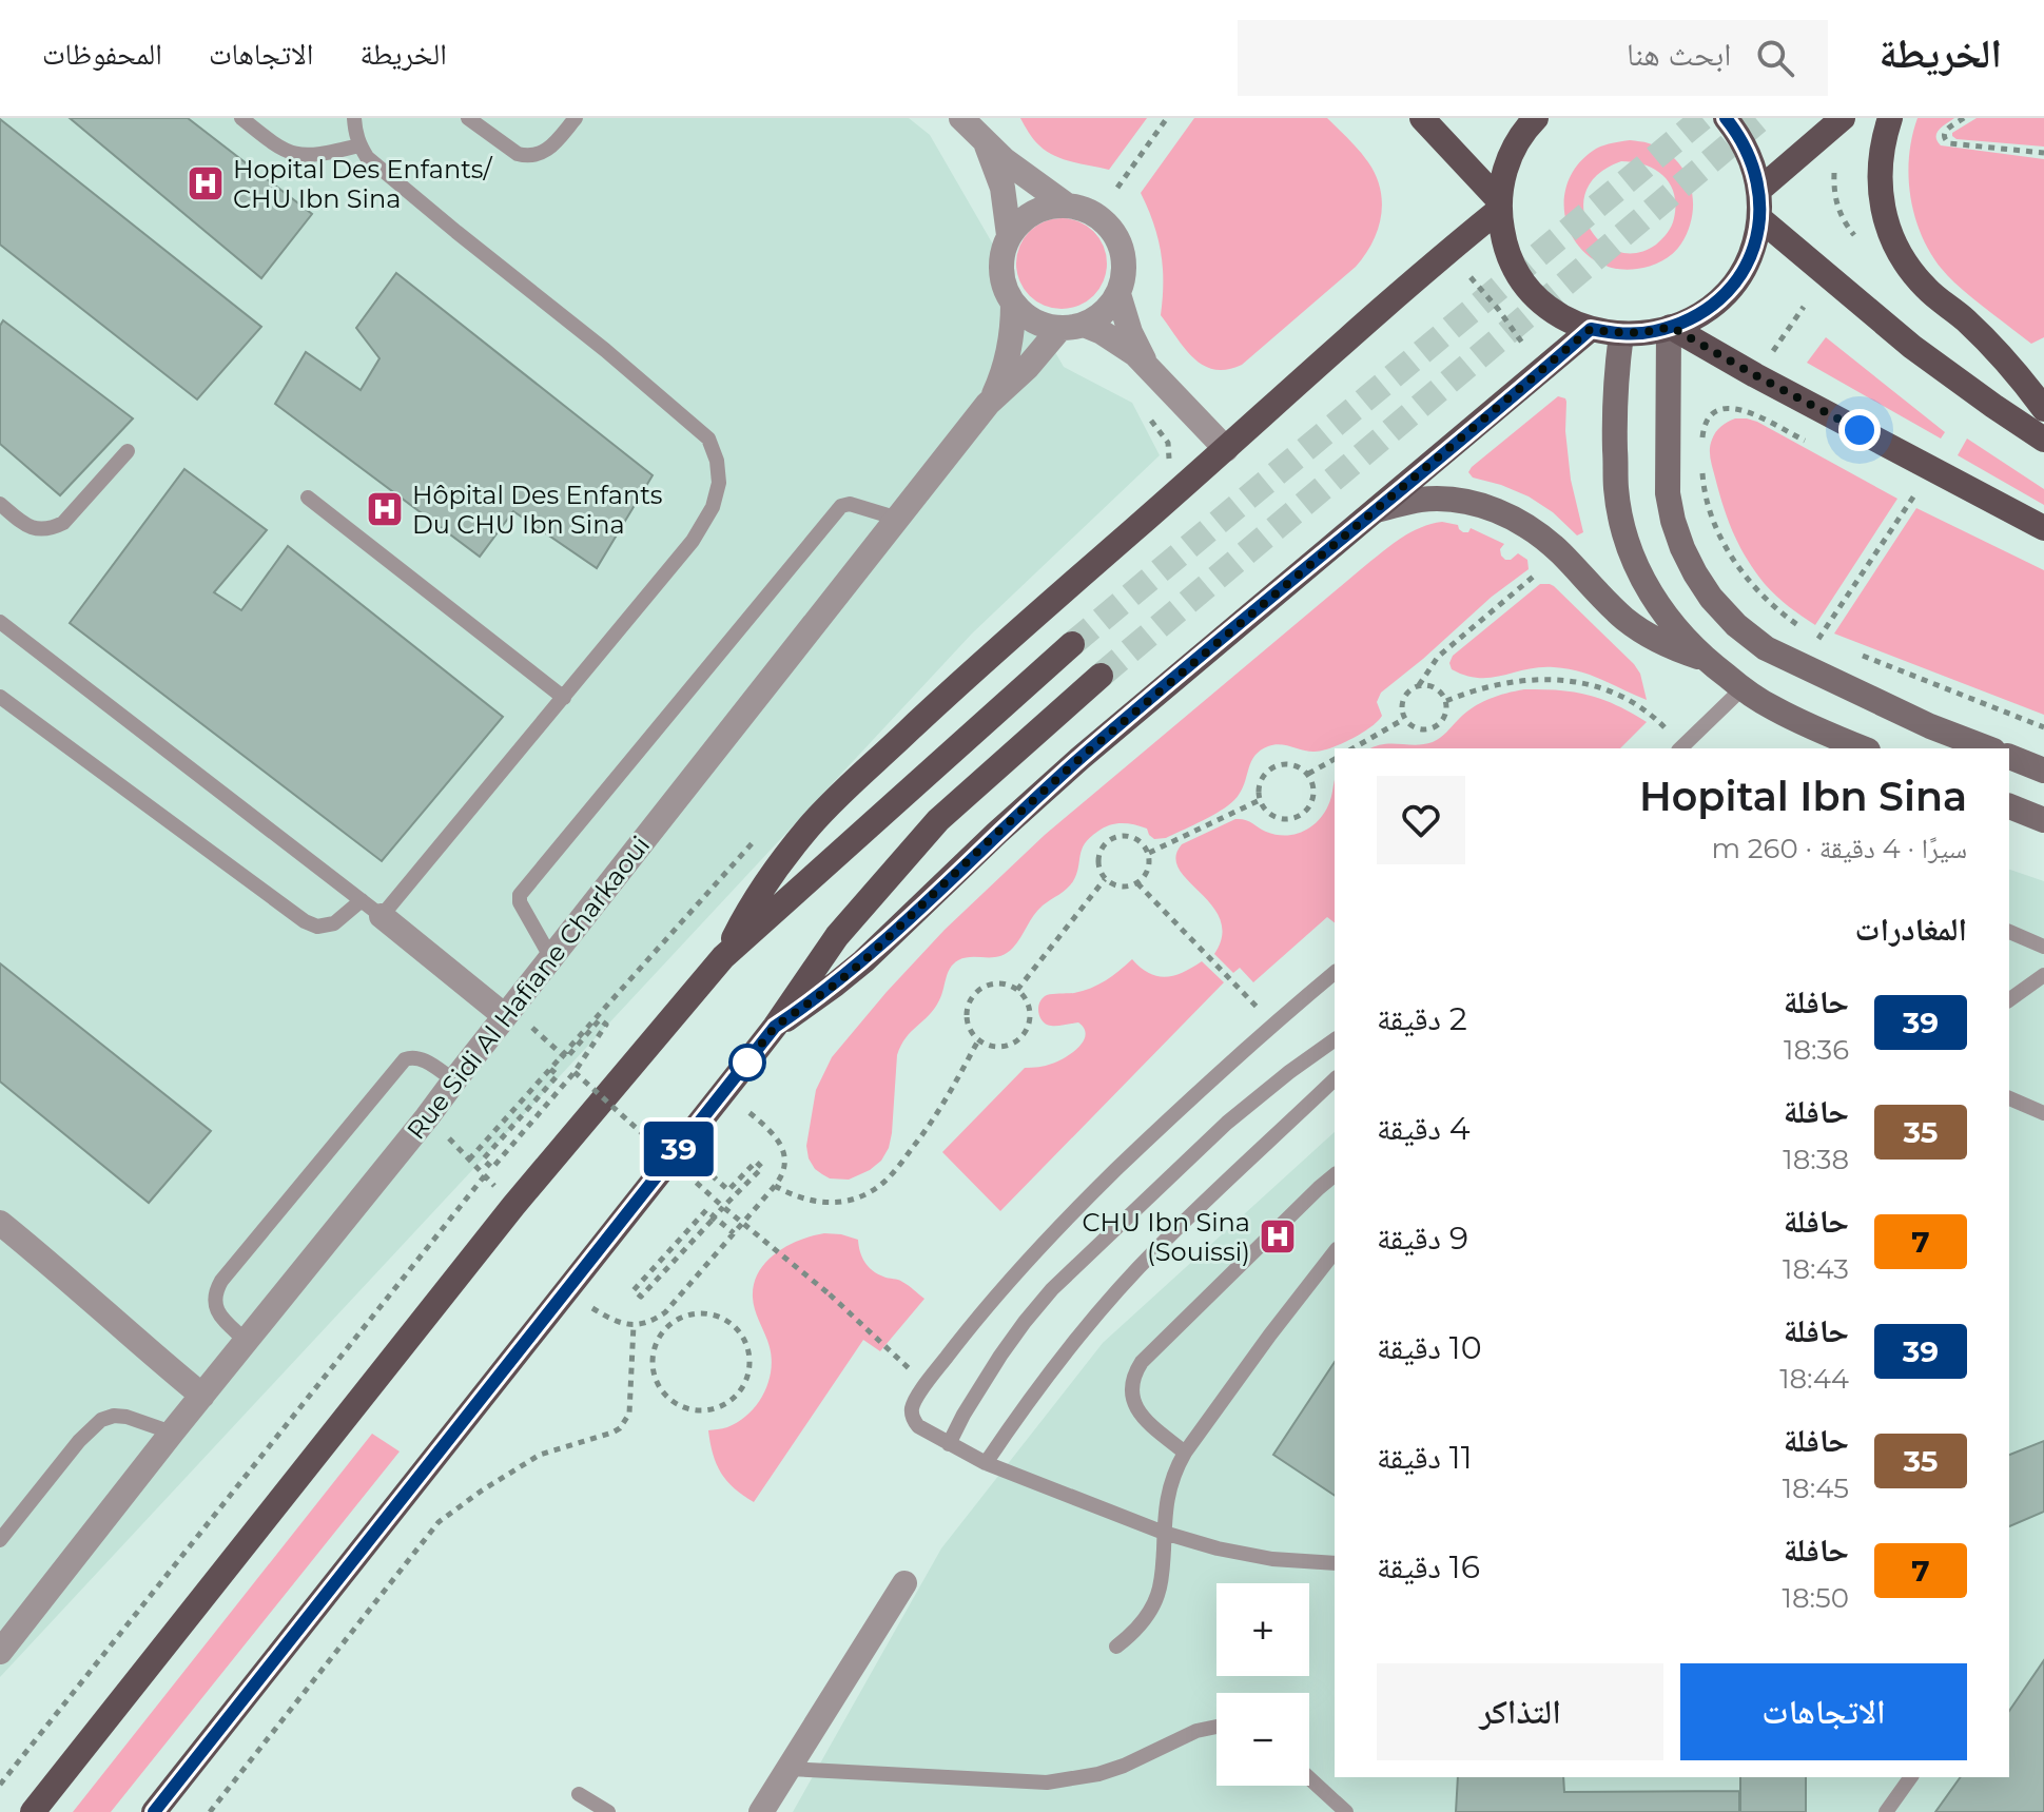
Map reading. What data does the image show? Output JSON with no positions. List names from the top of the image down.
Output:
{
  "streets": {
    "street": ["Rue Sidi Al Hafiane Charkaoui"]
  },
  "places": {
    "hospital": ["Hopital Des Enfants/ CHU Ibn Sina", "Hôpital Des Enfants Du CHU Ibn Sina", "CHU Ibn Sina (Souissi)"]
  },
  "lines": ["bus line 39"],
  "page": {
    "header": "الخريطة",
    "search": "ابحث هنا",
    "nav": ["الخريطة", "الاتجاهات", "المحفوظات"],
    "on_map": "39",
    "heading": [
      ["Hopital Ibn Sina", "سيرًا · 4 دقيقة · 260 m"],
      "المغادرات"
    ],
    "list": [
      {
        "mark": "39",
        "name": "حافلة",
        "note": "18:36",
        "value": "2 دقيقة"
      },
      {
        "mark": "35",
        "name": "حافلة",
        "note": "18:38",
        "value": "4 دقيقة"
      },
      {
        "mark": "7",
        "name": "حافلة",
        "note": "18:43",
        "value": "9 دقيقة"
      },
      {
        "mark": "39",
        "name": "حافلة",
        "note": "18:44",
        "value": "10 دقيقة"
      },
      {
        "mark": "35",
        "name": "حافلة",
        "note": "18:45",
        "value": "11 دقيقة"
      },
      {
        "mark": "7",
        "name": "حافلة",
        "note": "18:50",
        "value": "16 دقيقة"
      }
    ],
    "map_buttons": ["+", "−"],
    "buttons": ["الاتجاهات", "التذاكر"]
  }
}
